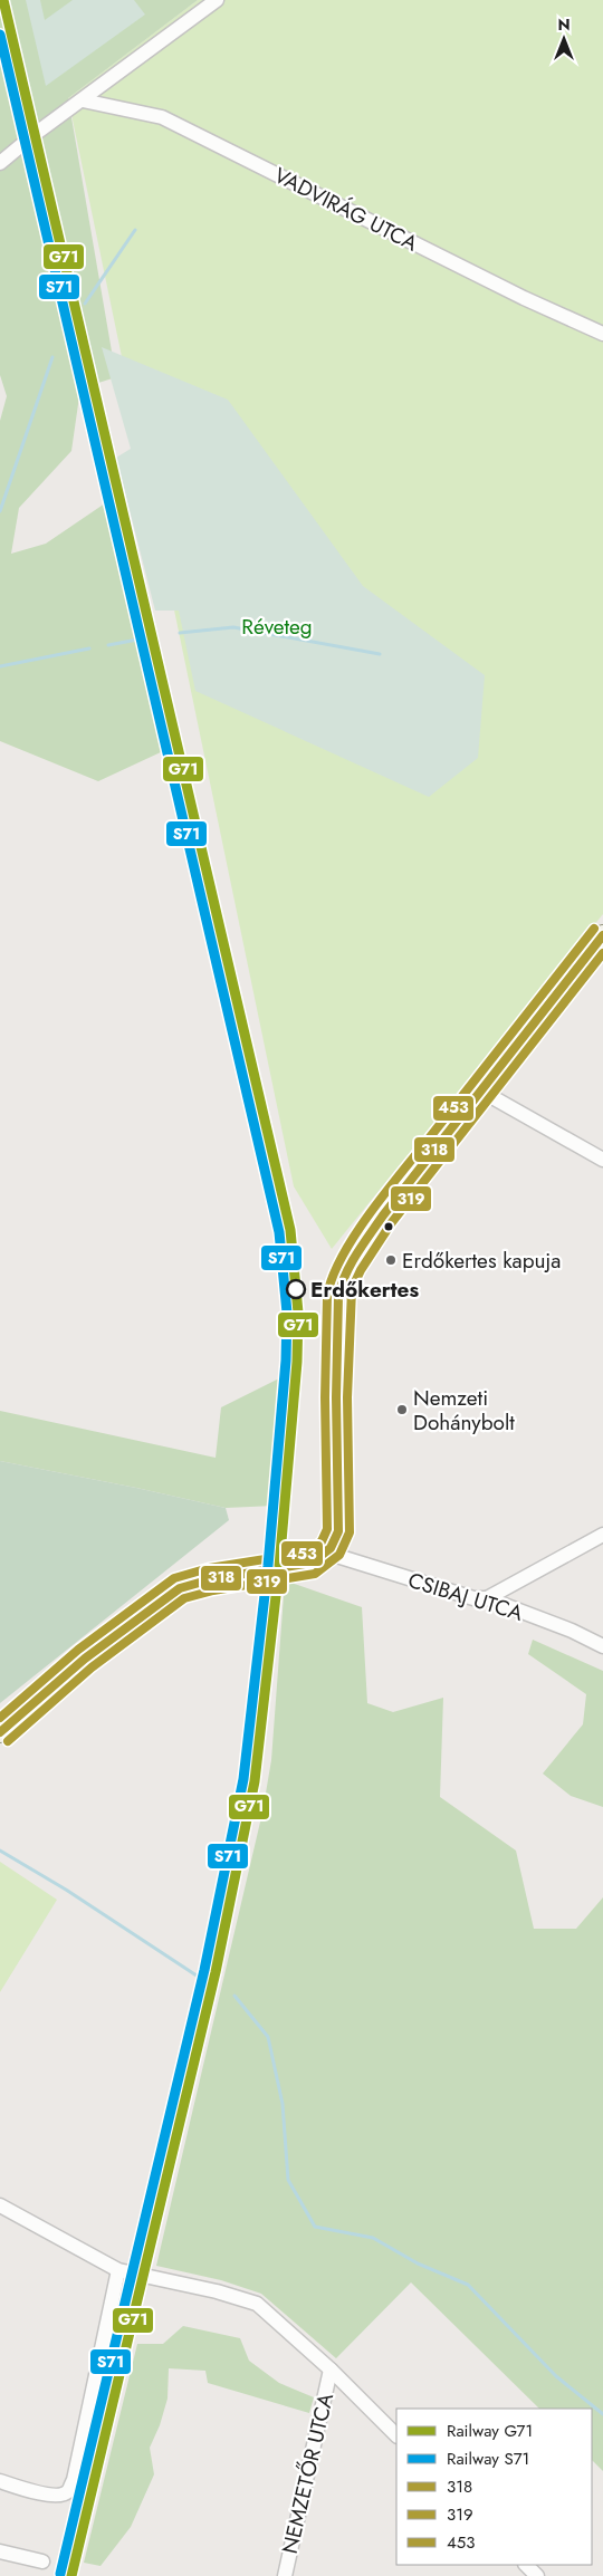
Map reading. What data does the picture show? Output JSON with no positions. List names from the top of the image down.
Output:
{
  "streets": {
    "street": ["VADVIRÁG UTCA", "CSIBAJ UTCA", "NEMZETŐR UTCA"]
  },
  "parks": ["Réveteg"],
  "places": ["Erdőkertes kapuja", "Erdőkertes", "Nemzeti Dohánybolt"],
  "lines": [
    "rail line G71",
    "rail line S71",
    "transit line 453",
    "transit line 318",
    "transit line 319"
  ],
  "legend": [
    "Railway G71",
    "Railway S71",
    "318",
    "319",
    "453"
  ],
  "north": "top"
}
